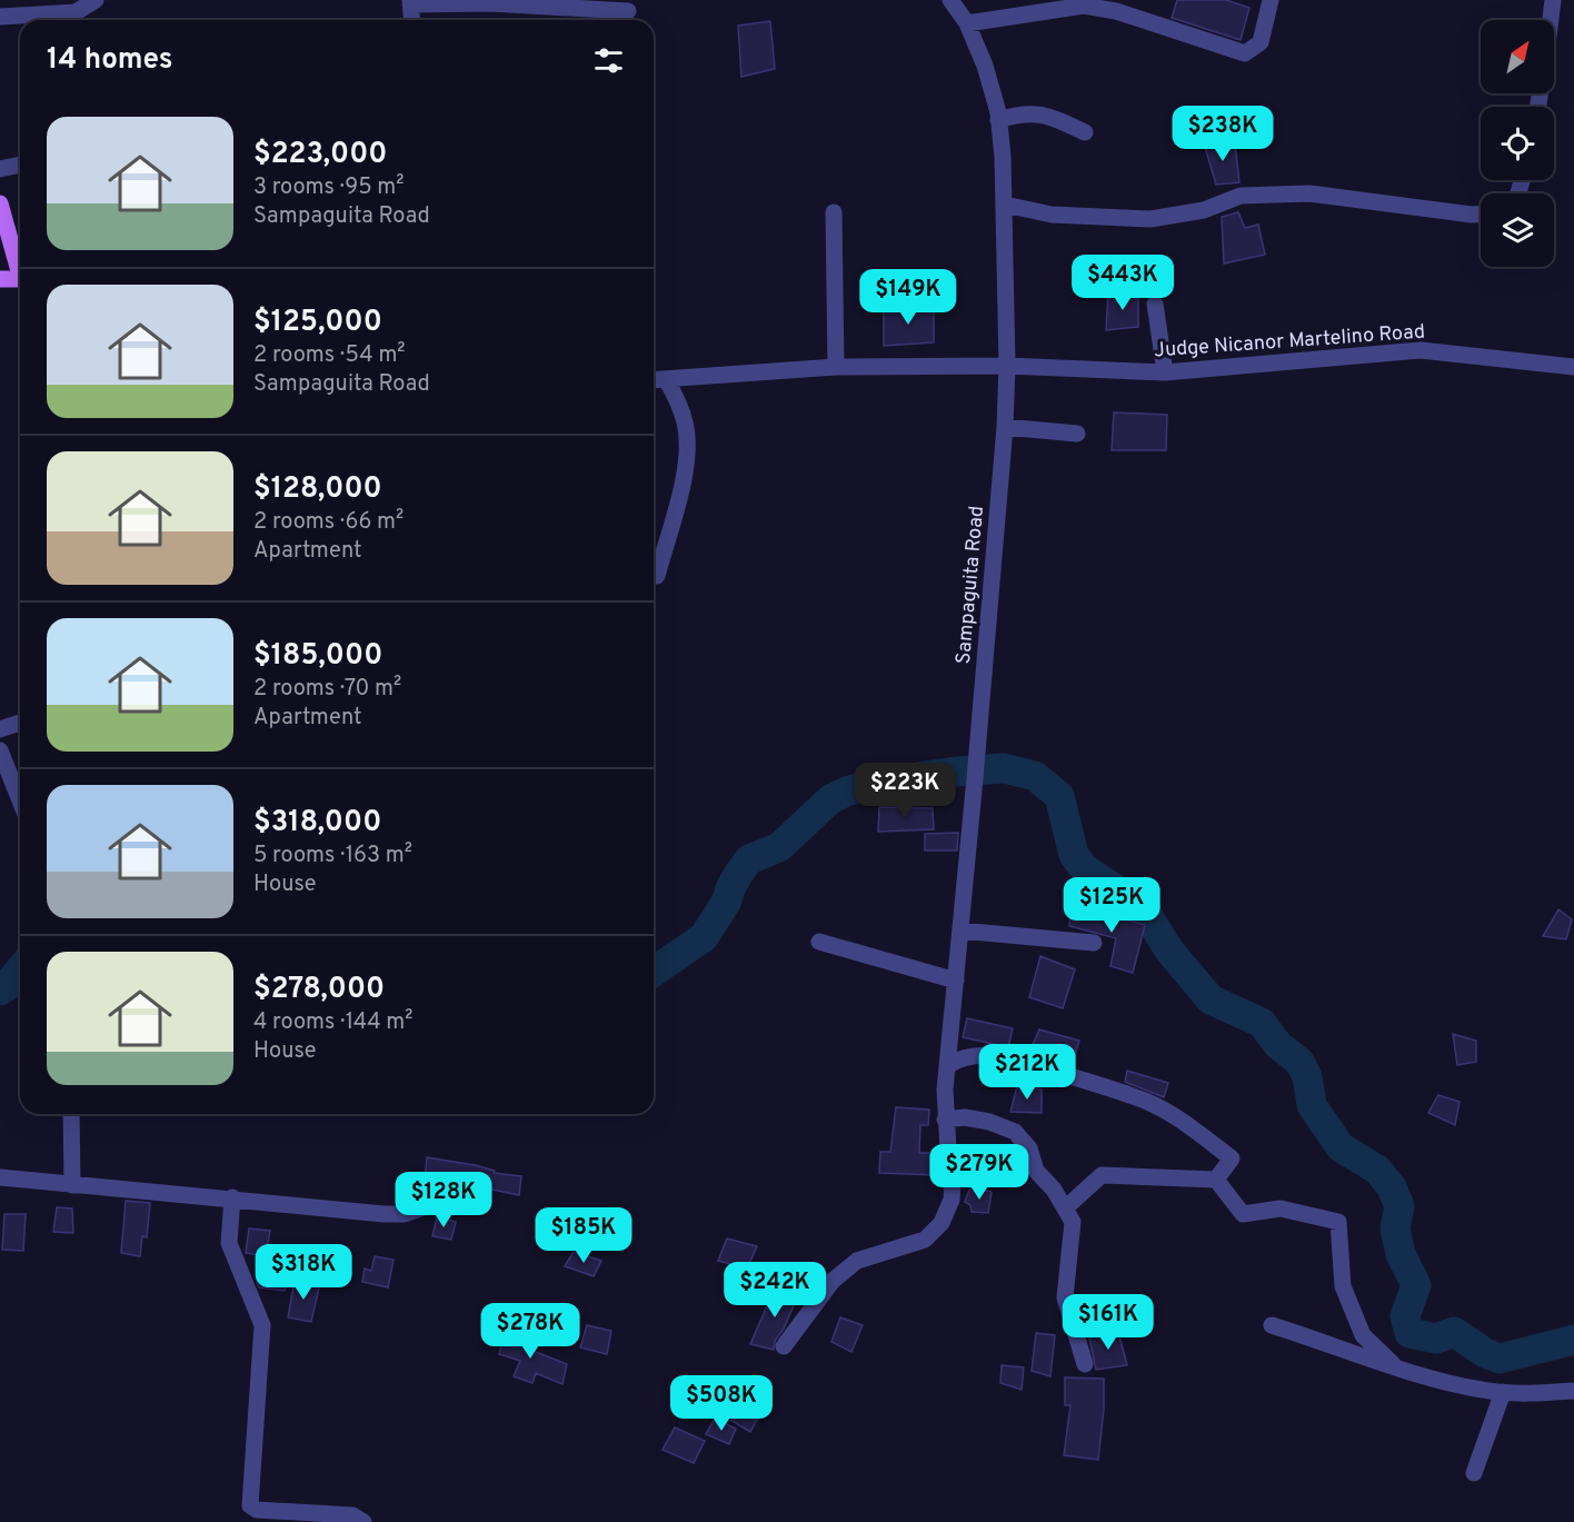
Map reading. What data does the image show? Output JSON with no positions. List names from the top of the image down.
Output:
{
  "streets": {
    "street": ["Judge Nicanor Martelino Road", "Sampaguita Road"]
  },
  "crossings": [
    ["Judge Nicanor Martelino Road", "Sampaguita Road"]
  ],
  "north": "top right",
  "page": {
    "heading": "14 homes",
    "list": [
      {
        "name": "$223,000",
        "note": "3 rooms · 95 m² · Sampaguita Road"
      },
      {
        "name": "$125,000",
        "note": "2 rooms · 54 m² · Sampaguita Road"
      },
      {
        "name": "$128,000",
        "note": "2 rooms · 66 m² · Apartment"
      },
      {
        "name": "$185,000",
        "note": "2 rooms · 70 m² · Apartment"
      },
      {
        "name": "$318,000",
        "note": "5 rooms · 163 m² · House"
      },
      {
        "name": "$278,000",
        "note": "4 rooms · 144 m² · House"
      }
    ],
    "price": [
      "$238K",
      "$443K",
      "$149K",
      "$223K",
      "$125K",
      "$212K",
      "$279K",
      "$128K",
      "$185K",
      "$318K",
      "$242K",
      "$161K",
      "$278K",
      "$508K"
    ]
  }
}
